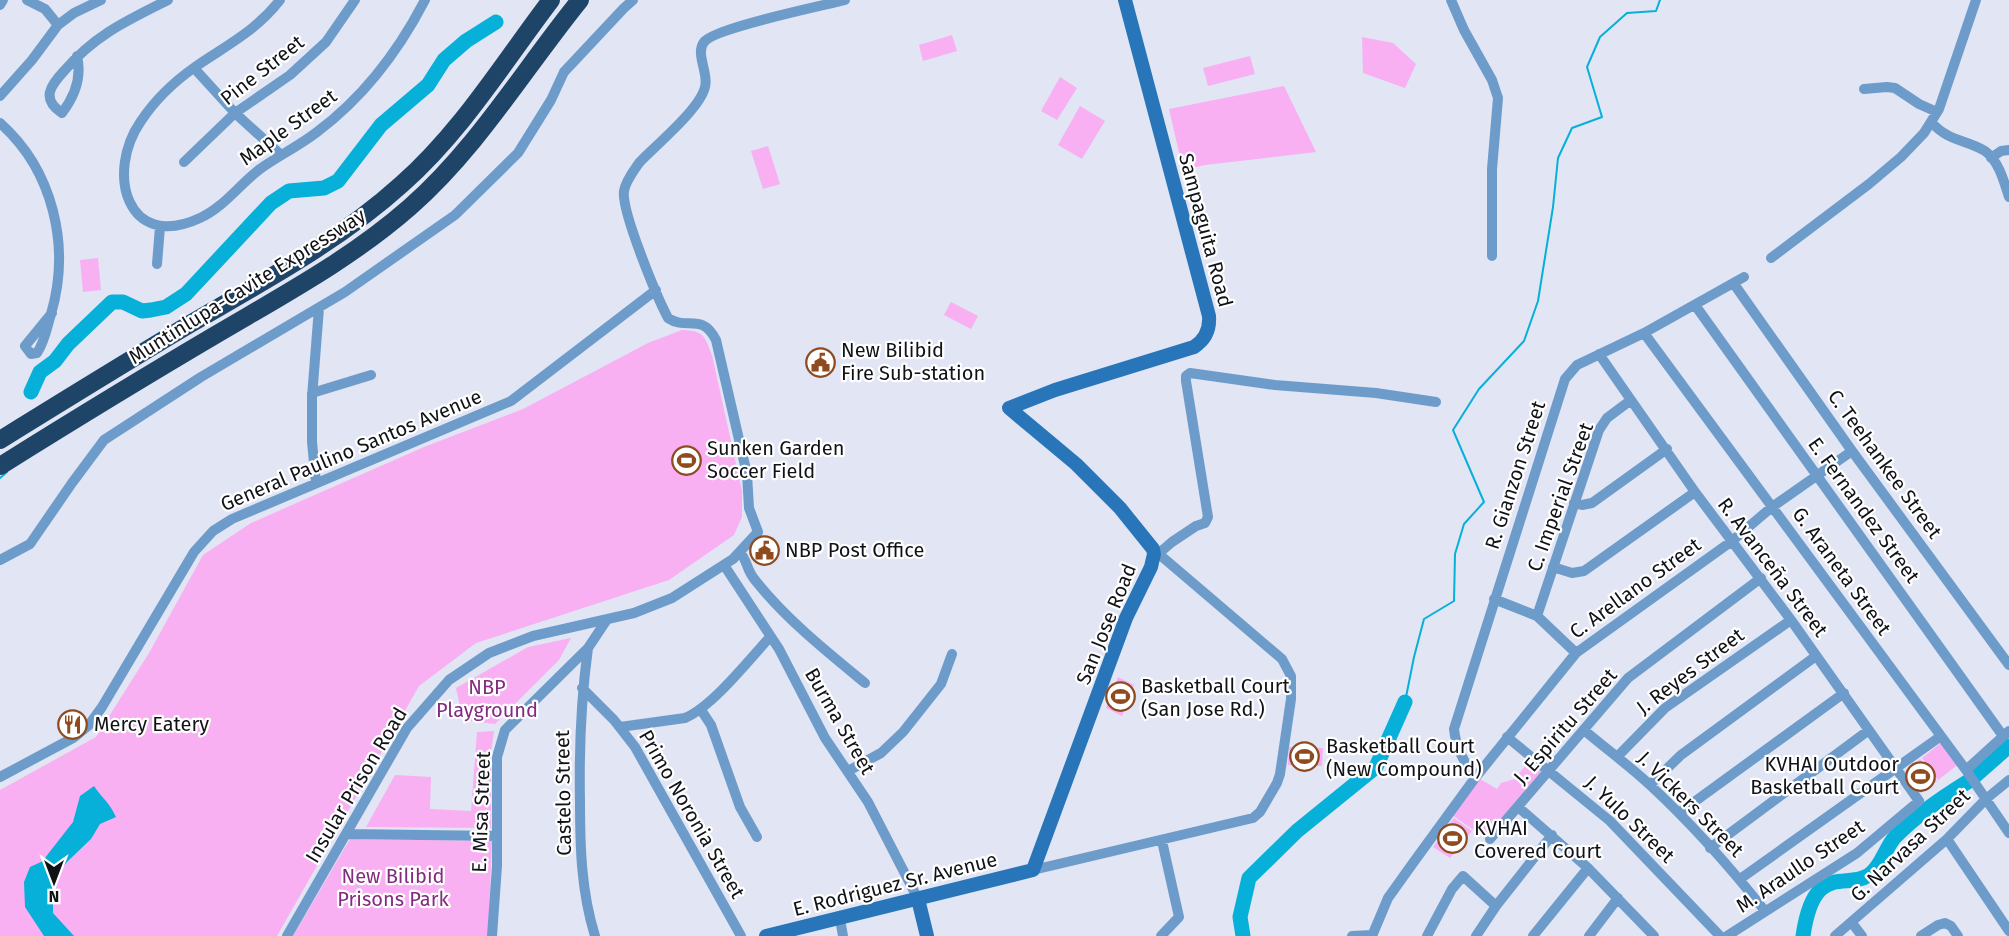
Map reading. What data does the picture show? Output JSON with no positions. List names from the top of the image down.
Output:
{
  "streets": {
    "highway": ["Muntinlupa-Cavite Expressway"],
    "street": [
      "Pine Street",
      "Maple Street",
      "Sampaguita Road",
      "General Paulino Santos Avenue",
      "C. Teehankee Street",
      "R. Gianzon Street",
      "C. Imperial Street",
      "E. Fernandez Street",
      "R. Avanceña Street",
      "G. Araneta Street",
      "C. Arellano Street",
      "San Jose Road",
      "J. Reyes Street",
      "Burma Street",
      "J. Espiritu Street",
      "Insular Prison Road",
      "Castelo Street",
      "J. Vickers Street",
      "E. Misa Street",
      "Primo Noronia Street",
      "J. Yulo Street",
      "G. Narvasa Street",
      "M. Araullo Street",
      "E. Rodriguez Sr. Avenue"
    ]
  },
  "crossings": [
    ["Sampaguita Road", "San Jose Road"],
    ["General Paulino Santos Avenue", "Insular Prison Road"],
    ["C. Teehankee Street", "R. Gianzon Street"],
    ["C. Teehankee Street", "C. Arellano Street"],
    ["R. Gianzon Street", "E. Fernandez Street"],
    ["R. Gianzon Street", "R. Avanceña Street"],
    ["R. Gianzon Street", "G. Araneta Street"],
    ["R. Gianzon Street", "C. Arellano Street"],
    ["C. Imperial Street", "R. Avanceña Street"],
    ["E. Fernandez Street", "C. Arellano Street"],
    ["R. Avanceña Street", "C. Arellano Street"],
    ["R. Avanceña Street", "J. Reyes Street"],
    ["R. Avanceña Street", "J. Espiritu Street"],
    ["R. Avanceña Street", "M. Araullo Street"],
    ["G. Araneta Street", "C. Arellano Street"],
    ["G. Araneta Street", "G. Narvasa Street"],
    ["C. Arellano Street", "J. Yulo Street"],
    ["San Jose Road", "E. Rodriguez Sr. Avenue"],
    ["J. Reyes Street", "J. Vickers Street"],
    ["Burma Street", "Insular Prison Road"],
    ["Burma Street", "E. Rodriguez Sr. Avenue"],
    ["J. Espiritu Street", "J. Vickers Street"],
    ["J. Espiritu Street", "J. Yulo Street"],
    ["Insular Prison Road", "E. Misa Street"],
    ["Castelo Street", "E. Misa Street"],
    ["Castelo Street", "Primo Noronia Street"],
    ["J. Vickers Street", "M. Araullo Street"]
  ],
  "parks": ["NBP Playground", "New Bilibid Prisons Park"],
  "places": {
    "public building": ["New Bilibid Fire Sub-station", "NBP Post Office"],
    "sports": [
      "Sunken Garden Soccer Field",
      "Basketball Court (San Jose Rd.)",
      "Basketball Court (New Compound)",
      "KVHAI Outdoor Basketball Court",
      "KVHAI Covered Court"
    ],
    "restaurant": ["Mercy Eatery"]
  },
  "north": "bottom"
}
